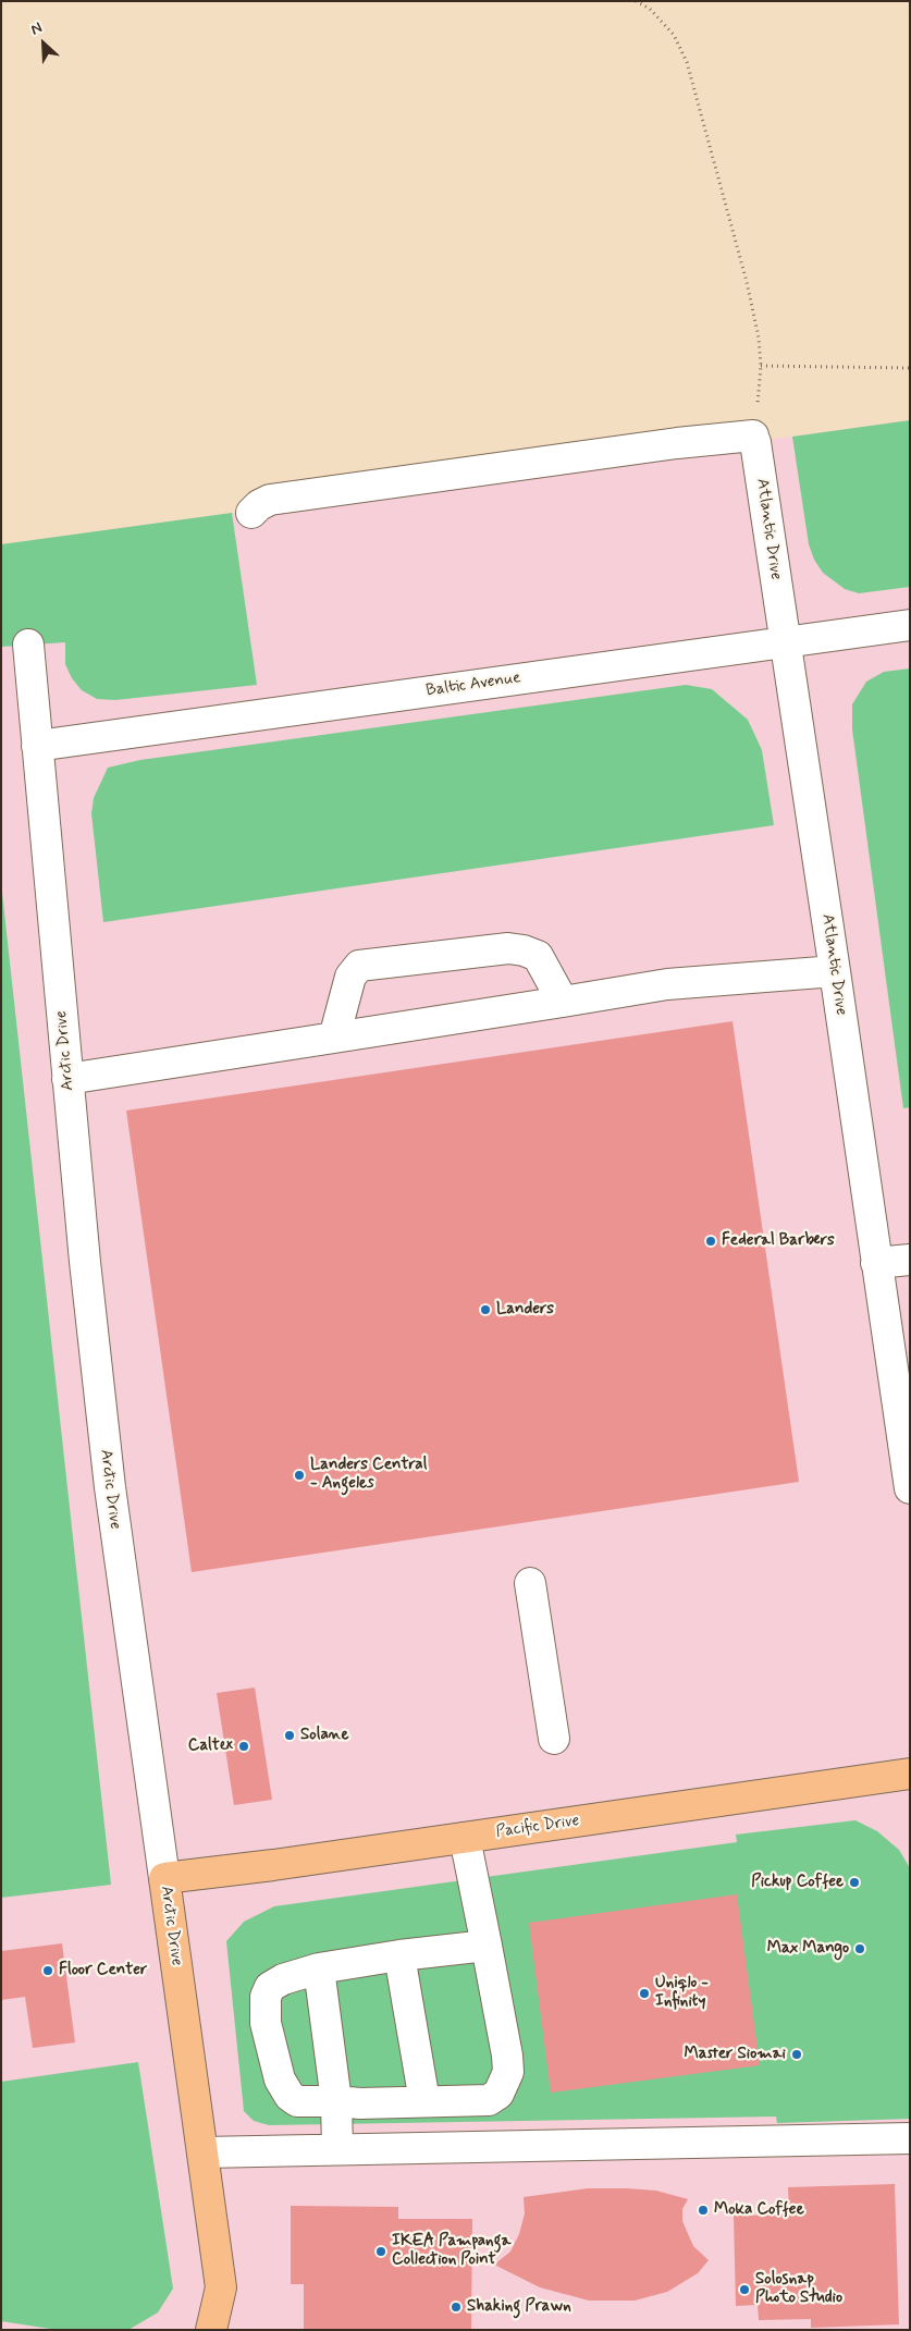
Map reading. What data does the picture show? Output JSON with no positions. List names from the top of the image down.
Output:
{
  "streets": {
    "main road": ["Arctic Drive", "Pacific Drive"],
    "street": ["Atlantic Drive", "Baltic Avenue"]
  },
  "crossings": [
    ["Atlantic Drive", "Baltic Avenue"],
    ["Baltic Avenue", "Arctic Drive"],
    ["Arctic Drive", "Pacific Drive"]
  ],
  "places": [
    "Federal Barbers",
    "Landers",
    "Landers Central - Angeles",
    "Solane",
    "Caltex",
    "Pickup Coffee",
    "Max Mango",
    "Floor Center",
    "Uniqlo - Infinity",
    "Master Siomai",
    "Moka Coffee",
    "IKEA Pampanga Collection Point",
    "Solosnap Photo Studio",
    "Shaking Prawn"
  ],
  "north": "top left"
}
